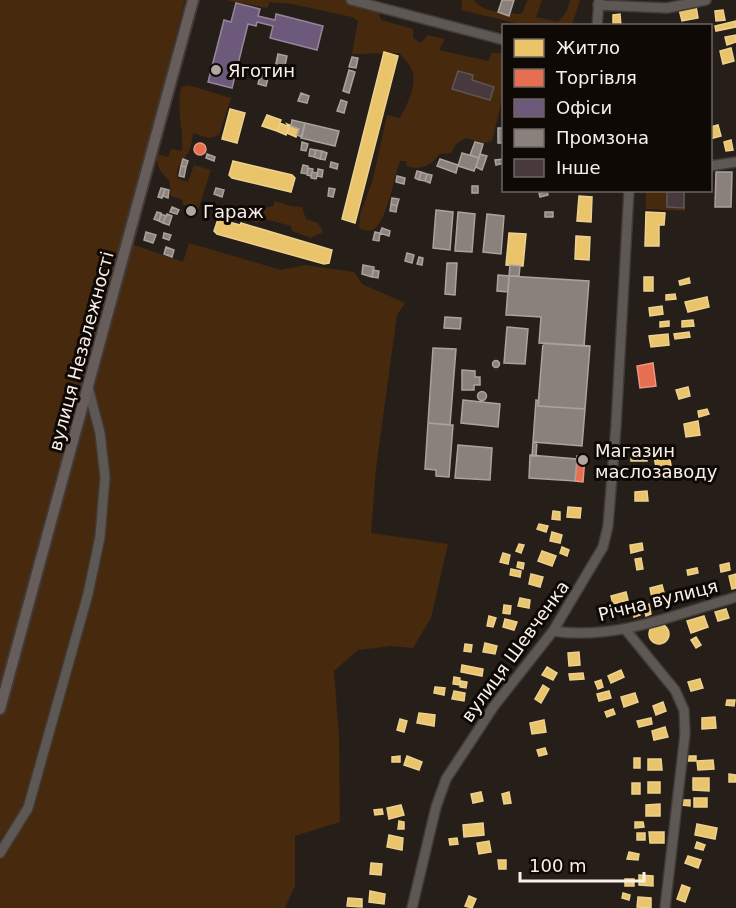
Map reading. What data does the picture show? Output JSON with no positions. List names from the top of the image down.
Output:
{
  "streets": {
    "main road": ["вулиця Незалежності"],
    "street": ["Річна вулиця", "вулиця Шевченка"]
  },
  "crossings": [
    ["Річна вулиця", "вулиця Шевченка"]
  ],
  "places": ["Яготин", "Гараж", "Магазин маслозаводу"],
  "legend": [
    "Житло",
    "Торгівля",
    "Офіси",
    "Промзона",
    "Інше"
  ],
  "scale_bar": "100 m"
}
